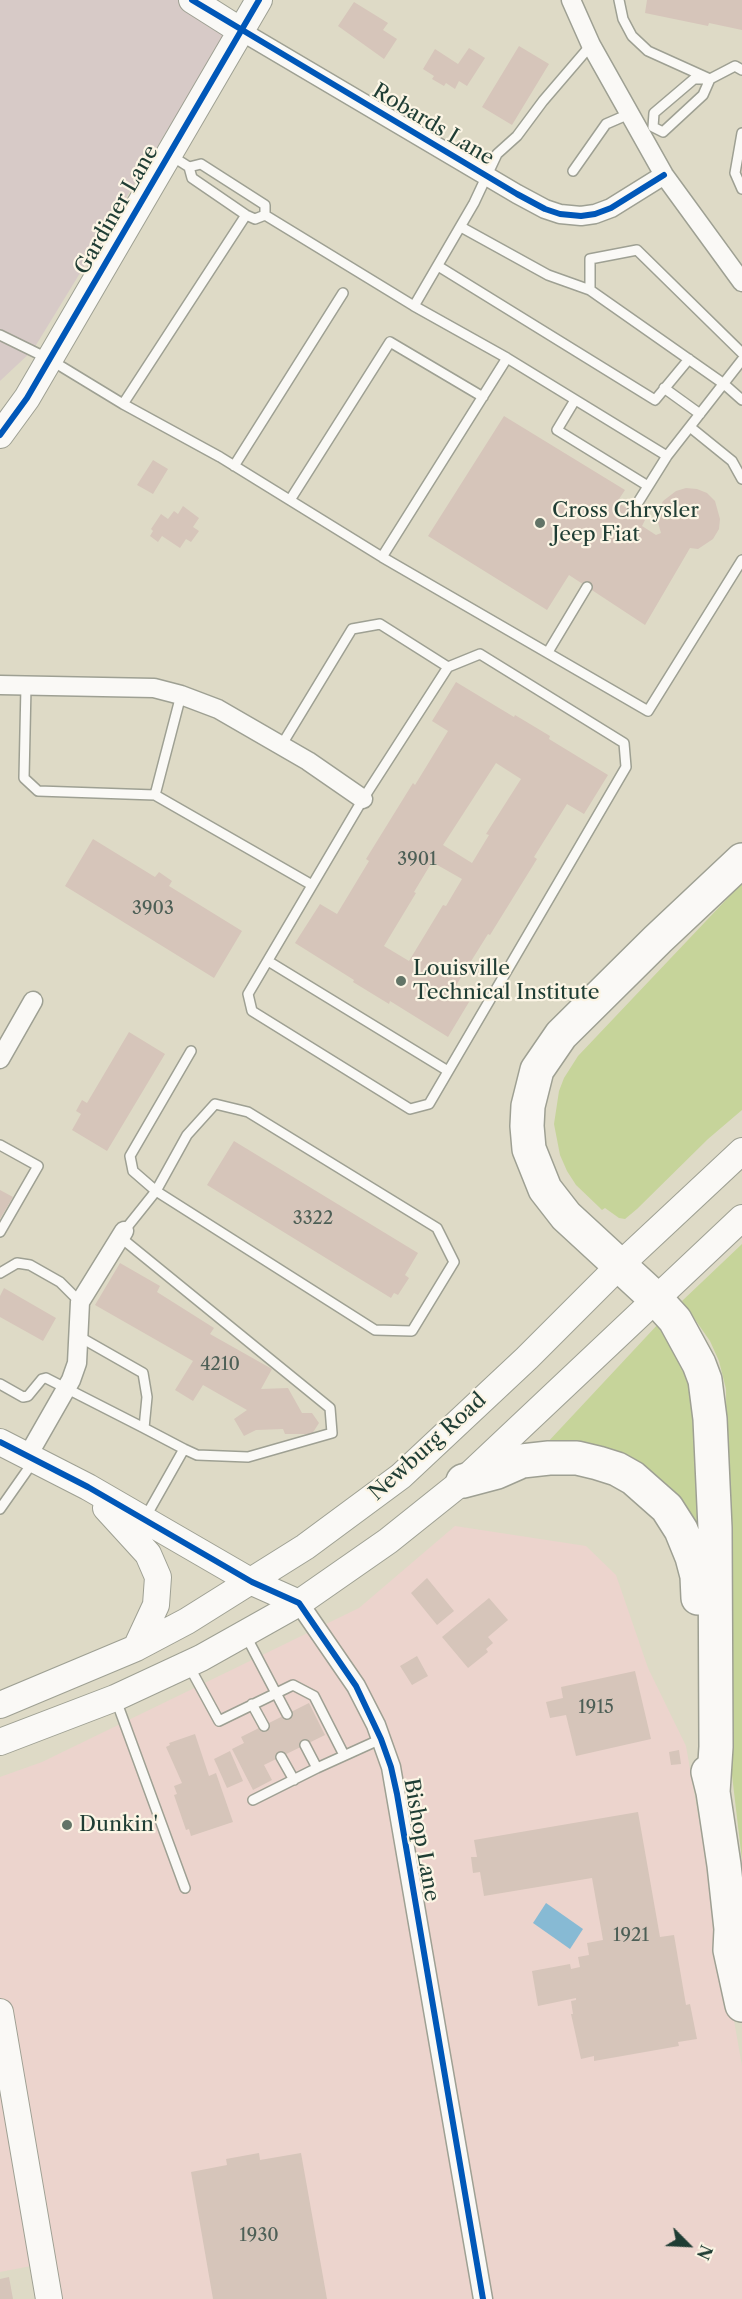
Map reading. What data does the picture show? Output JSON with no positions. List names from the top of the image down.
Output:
{
  "streets": {
    "main road": ["Robards Lane", "Gardiner Lane", "Newburg Road"],
    "street": ["Bishop Lane"]
  },
  "crossings": [
    ["Robards Lane", "Gardiner Lane"]
  ],
  "places": ["Cross Chrysler Jeep Fiat", "Louisville Technical Institute", "Dunkin'"],
  "house_numbers": [
    "3901",
    "3903",
    "3322",
    "4210",
    "1915",
    "1921",
    "1930"
  ],
  "north": "bottom right"
}
